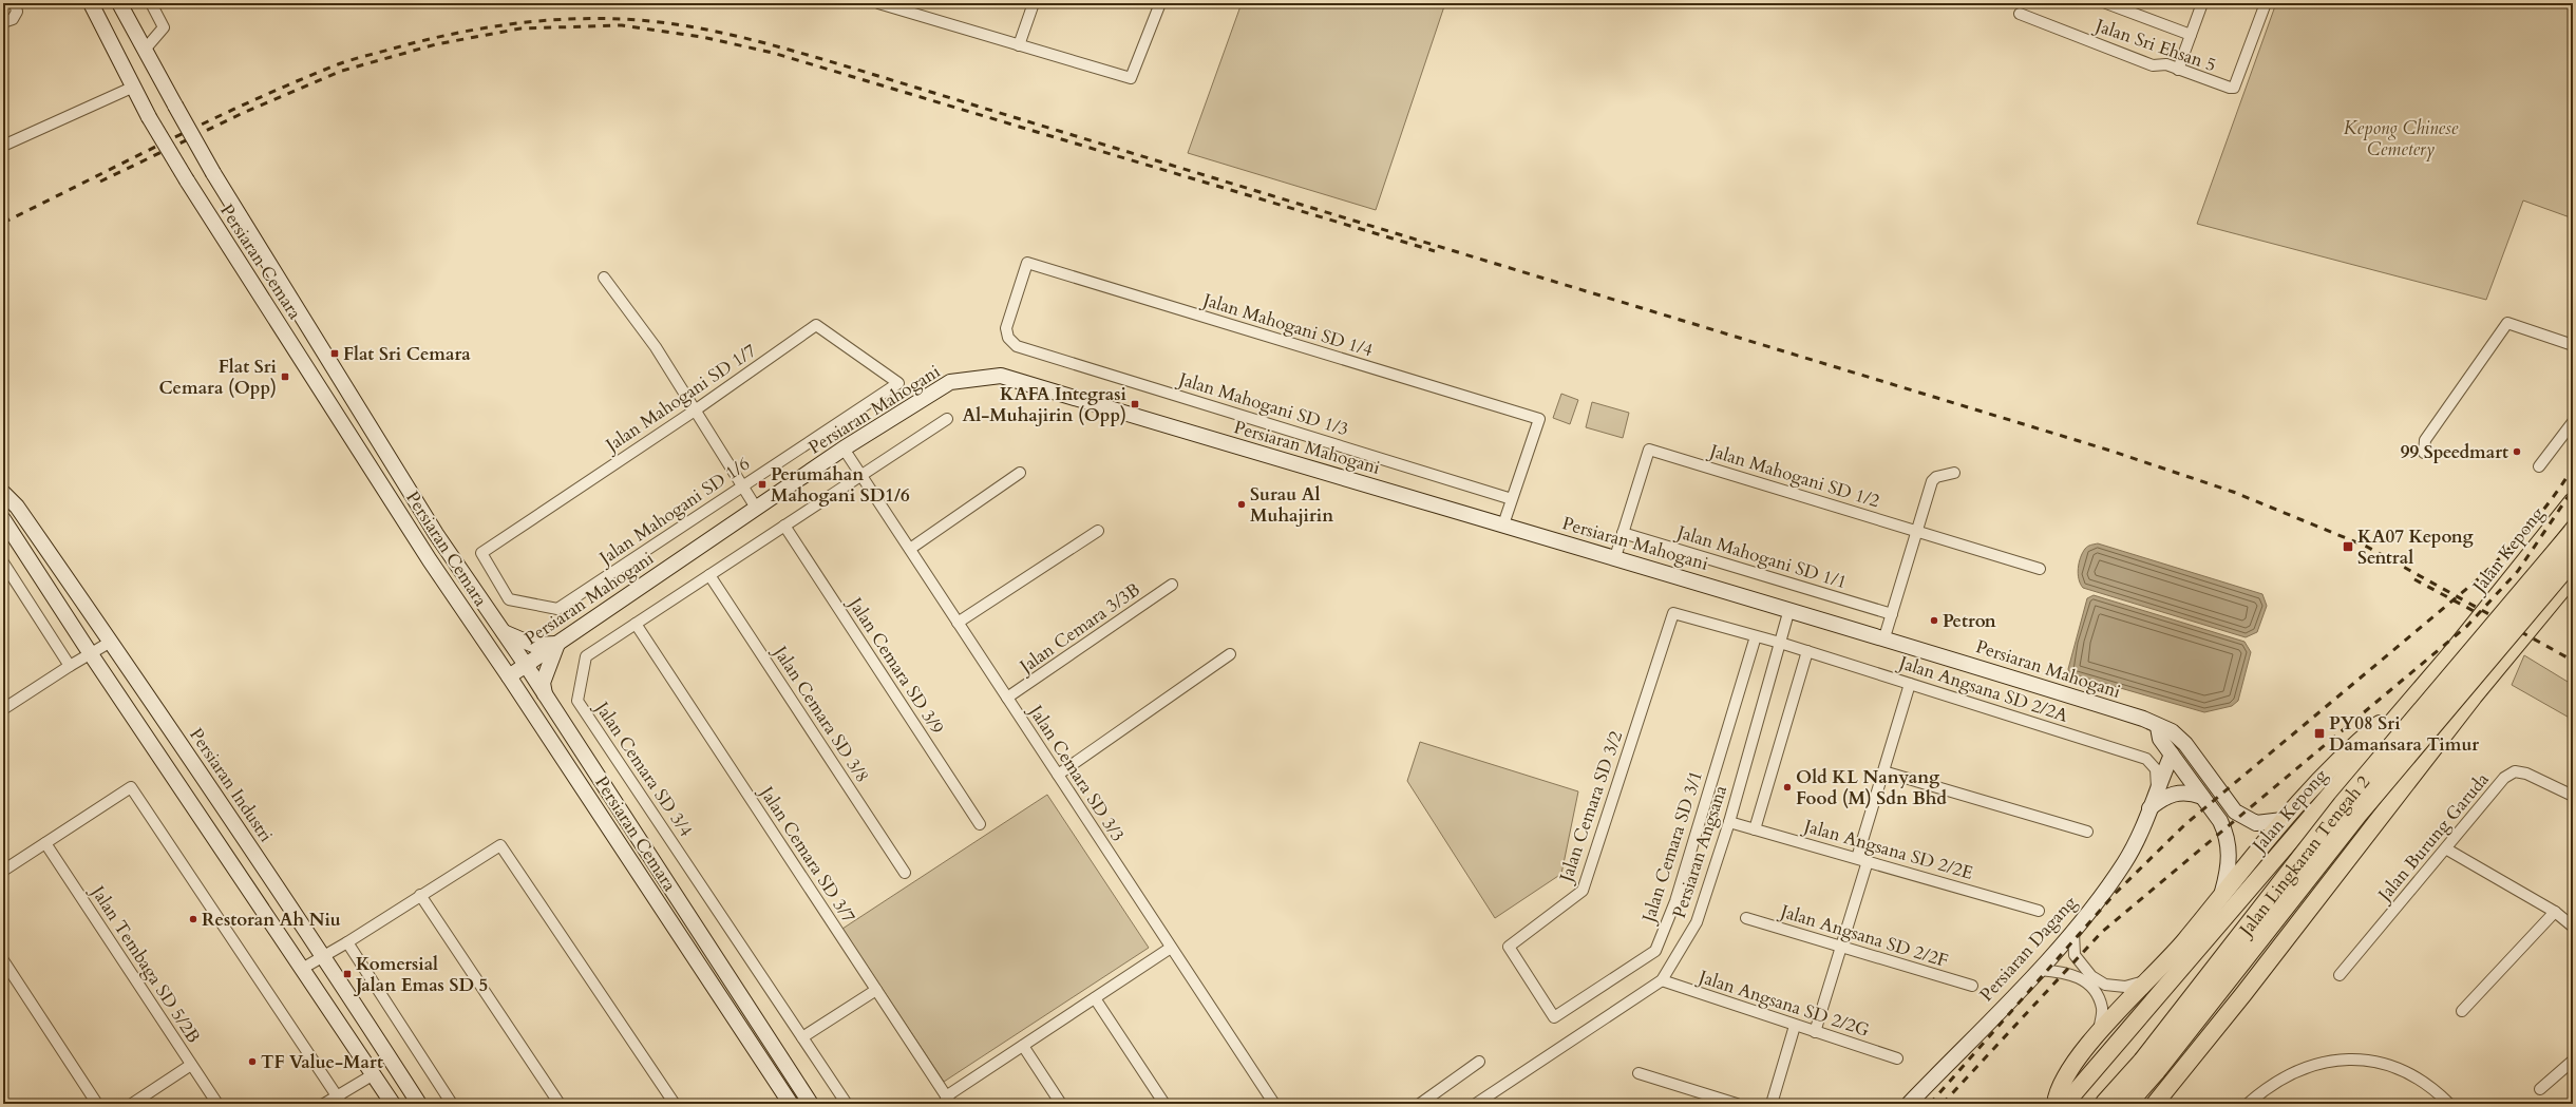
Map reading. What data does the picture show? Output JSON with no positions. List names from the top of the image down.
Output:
{
  "streets": {
    "highway": ["Jalan Lingkaran Tengah 2"],
    "main road": [
      "Persiaran Cemara",
      "Persiaran Mahogani",
      "Jalan Kepong",
      "Persiaran Industri",
      "Persiaran Dagang"
    ],
    "street": [
      "Jalan Sri Ehsan 5",
      "Jalan Mahogani SD 1/4",
      "Jalan Mahogani SD 1/7",
      "Jalan Mahogani SD 1/3",
      "Jalan Mahogani SD 1/2",
      "Jalan Mahogani SD 1/6",
      "Jalan Mahogani SD 1/1",
      "Jalan Cemara 3/3B",
      "Jalan Cemara SD 3/9",
      "Jalan Angsana SD 2/2A",
      "Jalan Cemara SD 3/8",
      "Jalan Cemara SD 3/4",
      "Jalan Cemara SD 3/3",
      "Jalan Cemara SD 3/2",
      "Jalan Burung Garuda",
      "Jalan Cemara SD 3/1",
      "Jalan Angsana SD 2/2E",
      "Persiaran Angsana",
      "Jalan Cemara SD 3/7",
      "Jalan Angsana SD 2/2F",
      "Jalan Tembaga SD 5/2B",
      "Jalan Angsana SD 2/2G"
    ]
  },
  "crossings": [
    ["Persiaran Cemara", "Persiaran Mahogani"],
    ["Jalan Mahogani SD 1/4", "Jalan Mahogani SD 1/3"],
    ["Jalan Mahogani SD 1/7", "Jalan Mahogani SD 1/6"],
    ["Persiaran Mahogani", "Jalan Mahogani SD 1/2"],
    ["Persiaran Mahogani", "Jalan Cemara SD 3/3"],
    ["Persiaran Mahogani", "Persiaran Angsana"],
    ["Jalan Mahogani SD 1/2", "Jalan Mahogani SD 1/1"],
    ["Jalan Cemara 3/3B", "Jalan Cemara SD 3/3"],
    ["Jalan Cemara SD 3/9", "Jalan Cemara SD 3/4"],
    ["Jalan Angsana SD 2/2A", "Jalan Cemara SD 3/2"],
    ["Jalan Angsana SD 2/2A", "Jalan Cemara SD 3/1"],
    ["Jalan Angsana SD 2/2A", "Persiaran Angsana"],
    ["Jalan Angsana SD 2/2A", "Persiaran Dagang"],
    ["Jalan Cemara SD 3/8", "Jalan Cemara SD 3/4"],
    ["Jalan Cemara SD 3/4", "Jalan Cemara SD 3/3"],
    ["Jalan Cemara SD 3/4", "Jalan Cemara SD 3/7"],
    ["Jalan Cemara SD 3/2", "Jalan Cemara SD 3/1"],
    ["Jalan Angsana SD 2/2E", "Persiaran Angsana"],
    ["Persiaran Angsana", "Jalan Angsana SD 2/2G"]
  ],
  "parks": ["Kepong Chinese Cemetery"],
  "places": {
    "transit": [
      "Flat Sri Cemara",
      "Flat Sri Cemara (Opp)",
      "KAFA Integrasi Al-Muhajirin (Opp)",
      "Perumahan Mahogani SD1/6",
      "KA07 Kepong Sentral",
      "PY08 Sri Damansara Timur",
      "Komersial Jalan Emas SD 5"
    ],
    "other": [
      "99 Speedmart",
      "Surau Al Muhajirin",
      "Petron",
      "Old KL Nanyang Food (M) Sdn Bhd",
      "Restoran Ah Niu",
      "TF Value-Mart"
    ]
  }
}
